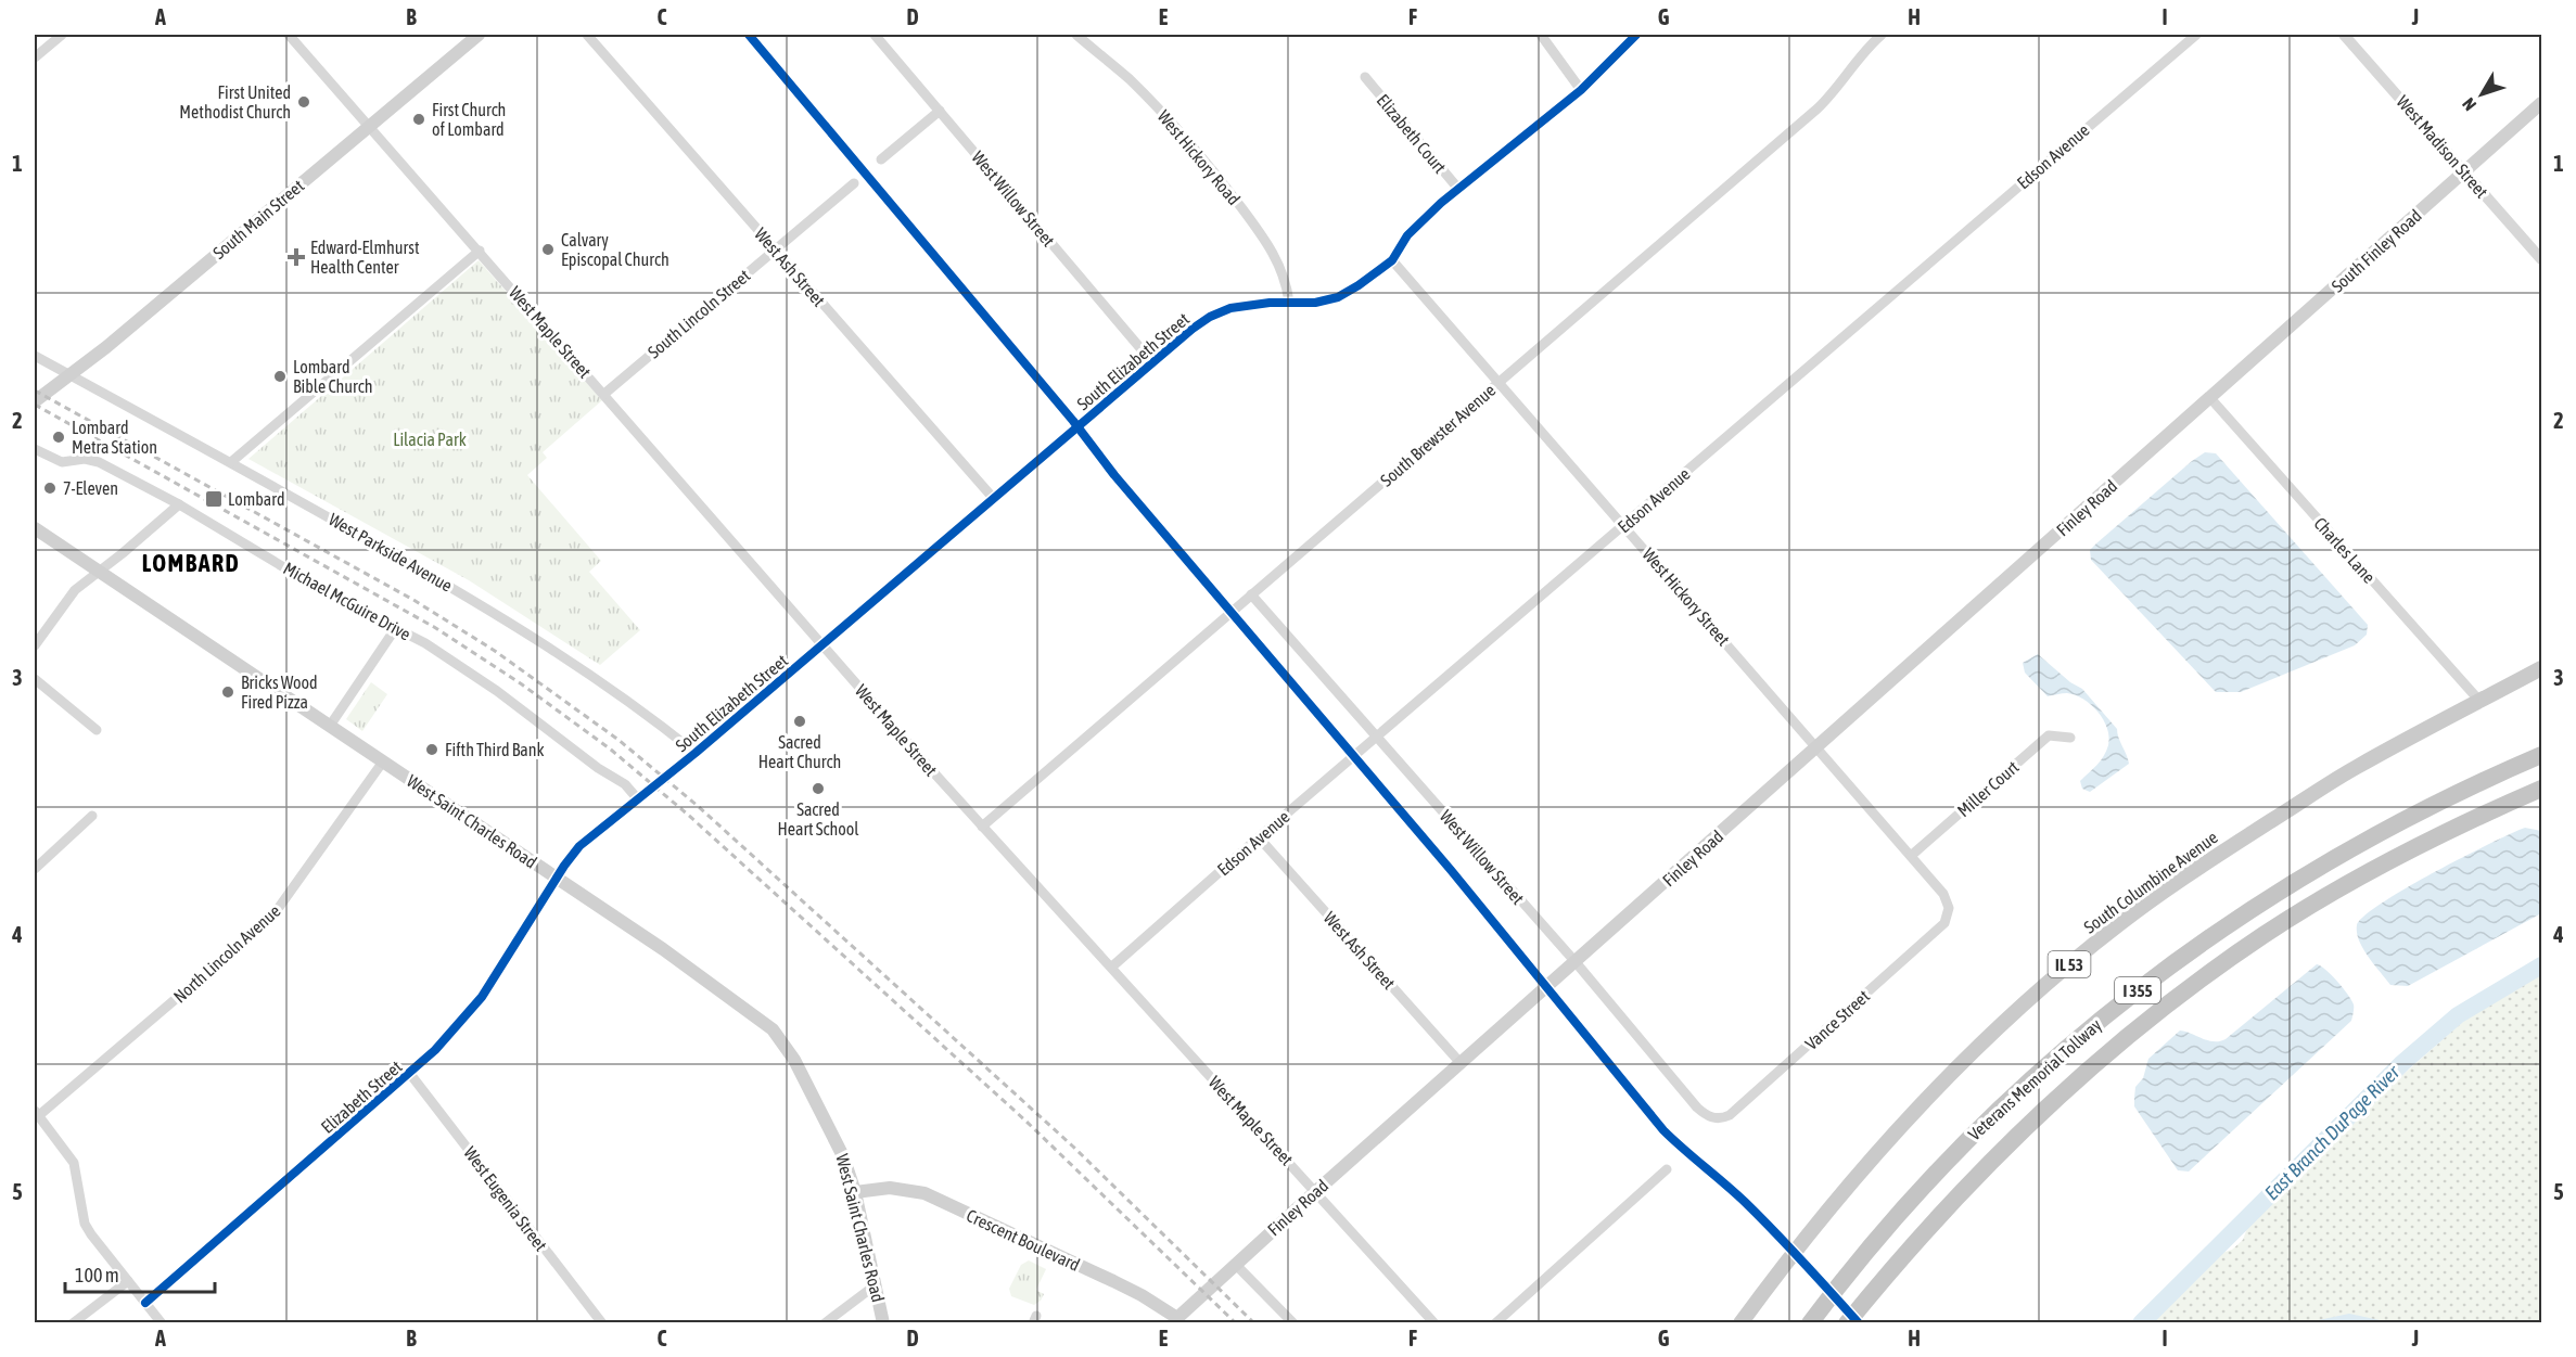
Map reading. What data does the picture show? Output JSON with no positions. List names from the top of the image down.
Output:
{
  "streets": {
    "highway": ["I 355", "Veterans Memorial Tollway"],
    "main road": [
      "South Main Street",
      "South Finley Road",
      "Finley Road",
      "West Saint Charles Road",
      "South Columbine Avenue",
      "IL 53",
      "Crescent Boulevard"
    ],
    "street": [
      "Elizabeth Court",
      "West Madison Street",
      "Edson Avenue",
      "West Hickory Road",
      "West Willow Street",
      "West Ash Street",
      "South Lincoln Street",
      "West Maple Street",
      "South Elizabeth Street",
      "South Brewster Avenue",
      "Charles Lane",
      "West Parkside Avenue",
      "West Hickory Street",
      "Michael McGuire Drive",
      "Miller Court",
      "North Lincoln Avenue",
      "Vance Street",
      "Elizabeth Street",
      "West Eugenia Street"
    ]
  },
  "crossings": [
    ["Elizabeth Court", "South Elizabeth Street"],
    ["West Madison Street", "South Finley Road"],
    ["Edson Avenue", "West Willow Street"],
    ["Edson Avenue", "West Ash Street"],
    ["Edson Avenue", "West Maple Street"],
    ["Edson Avenue", "West Hickory Street"],
    ["West Hickory Road", "South Elizabeth Street"],
    ["West Willow Street", "South Elizabeth Street"],
    ["West Willow Street", "South Brewster Avenue"],
    ["West Willow Street", "Finley Road"],
    ["West Willow Street", "Vance Street"],
    ["South Main Street", "West Maple Street"],
    ["South Main Street", "West Parkside Avenue"],
    ["South Finley Road", "Finley Road"],
    ["South Finley Road", "Charles Lane"],
    ["West Ash Street", "South Lincoln Street"],
    ["West Ash Street", "South Elizabeth Street"],
    ["West Ash Street", "Finley Road"],
    ["South Lincoln Street", "West Maple Street"],
    ["West Maple Street", "South Elizabeth Street"],
    ["West Maple Street", "South Brewster Avenue"],
    ["West Maple Street", "Finley Road"],
    ["South Elizabeth Street", "West Parkside Avenue"],
    ["South Elizabeth Street", "West Hickory Street"],
    ["South Elizabeth Street", "Michael McGuire Drive"],
    ["South Elizabeth Street", "West Saint Charles Road"],
    ["South Elizabeth Street", "Elizabeth Street"],
    ["South Brewster Avenue", "West Hickory Street"],
    ["Finley Road", "Charles Lane"],
    ["Finley Road", "West Hickory Street"],
    ["Finley Road", "Crescent Boulevard"],
    ["Charles Lane", "South Columbine Avenue"],
    ["West Hickory Street", "Miller Court"],
    ["West Hickory Street", "Vance Street"],
    ["West Saint Charles Road", "North Lincoln Avenue"],
    ["West Saint Charles Road", "Elizabeth Street"],
    ["West Saint Charles Road", "Crescent Boulevard"],
    ["Elizabeth Street", "West Eugenia Street"]
  ],
  "districts": ["LOMBARD"],
  "water": ["East Branch DuPage River"],
  "parks": ["Lilacia Park"],
  "places": {
    "other": [
      "First United Methodist Church",
      "First Church of Lombard",
      "Calvary Episcopal Church",
      "Lombard Bible Church",
      "Lombard Metra Station",
      "7-Eleven",
      "Bricks Wood Fired Pizza",
      "Sacred Heart Church",
      "Fifth Third Bank",
      "Sacred Heart School"
    ],
    "health": ["Edward-Elmhurst Health Center"],
    "transit": ["Lombard"]
  },
  "scale_bar": "100 m",
  "north": "bottom left",
  "grid": {
    "columns": [
      "A",
      "B",
      "C",
      "D",
      "E",
      "F",
      "G",
      "H",
      "I",
      "J"
    ],
    "rows": [
      "1",
      "2",
      "3",
      "4",
      "5"
    ]
  }
}
